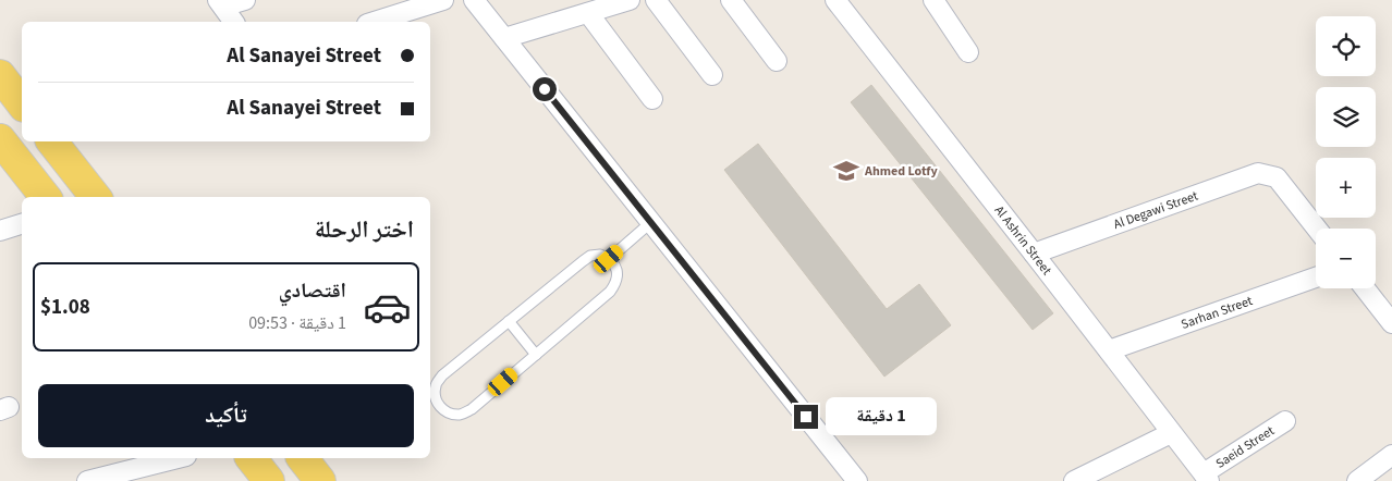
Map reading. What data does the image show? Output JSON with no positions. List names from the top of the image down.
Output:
{
  "streets": {
    "street": [
      "Al Degawi Street",
      "Al Ashrin Street",
      "Sarhan Street",
      "Saeid Street"
    ]
  },
  "crossings": [
    ["Al Degawi Street", "Al Ashrin Street"],
    ["Al Ashrin Street", "Sarhan Street"],
    ["Al Ashrin Street", "Saeid Street"]
  ],
  "places": {
    "school or university": ["Ahmed Lotfy"]
  },
  "page": {
    "map_buttons": ["+", "−"],
    "banner": ["Al Sanayei Street", "Al Sanayei Street"],
    "heading": "اختر الرحلة",
    "list": [
      {
        "name": "اقتصادي",
        "note": "1 دقيقة · 09:53",
        "value": "$1.08"
      }
    ],
    "buttons": "تأكيد",
    "bubble": "1 دقيقة"
  }
}
